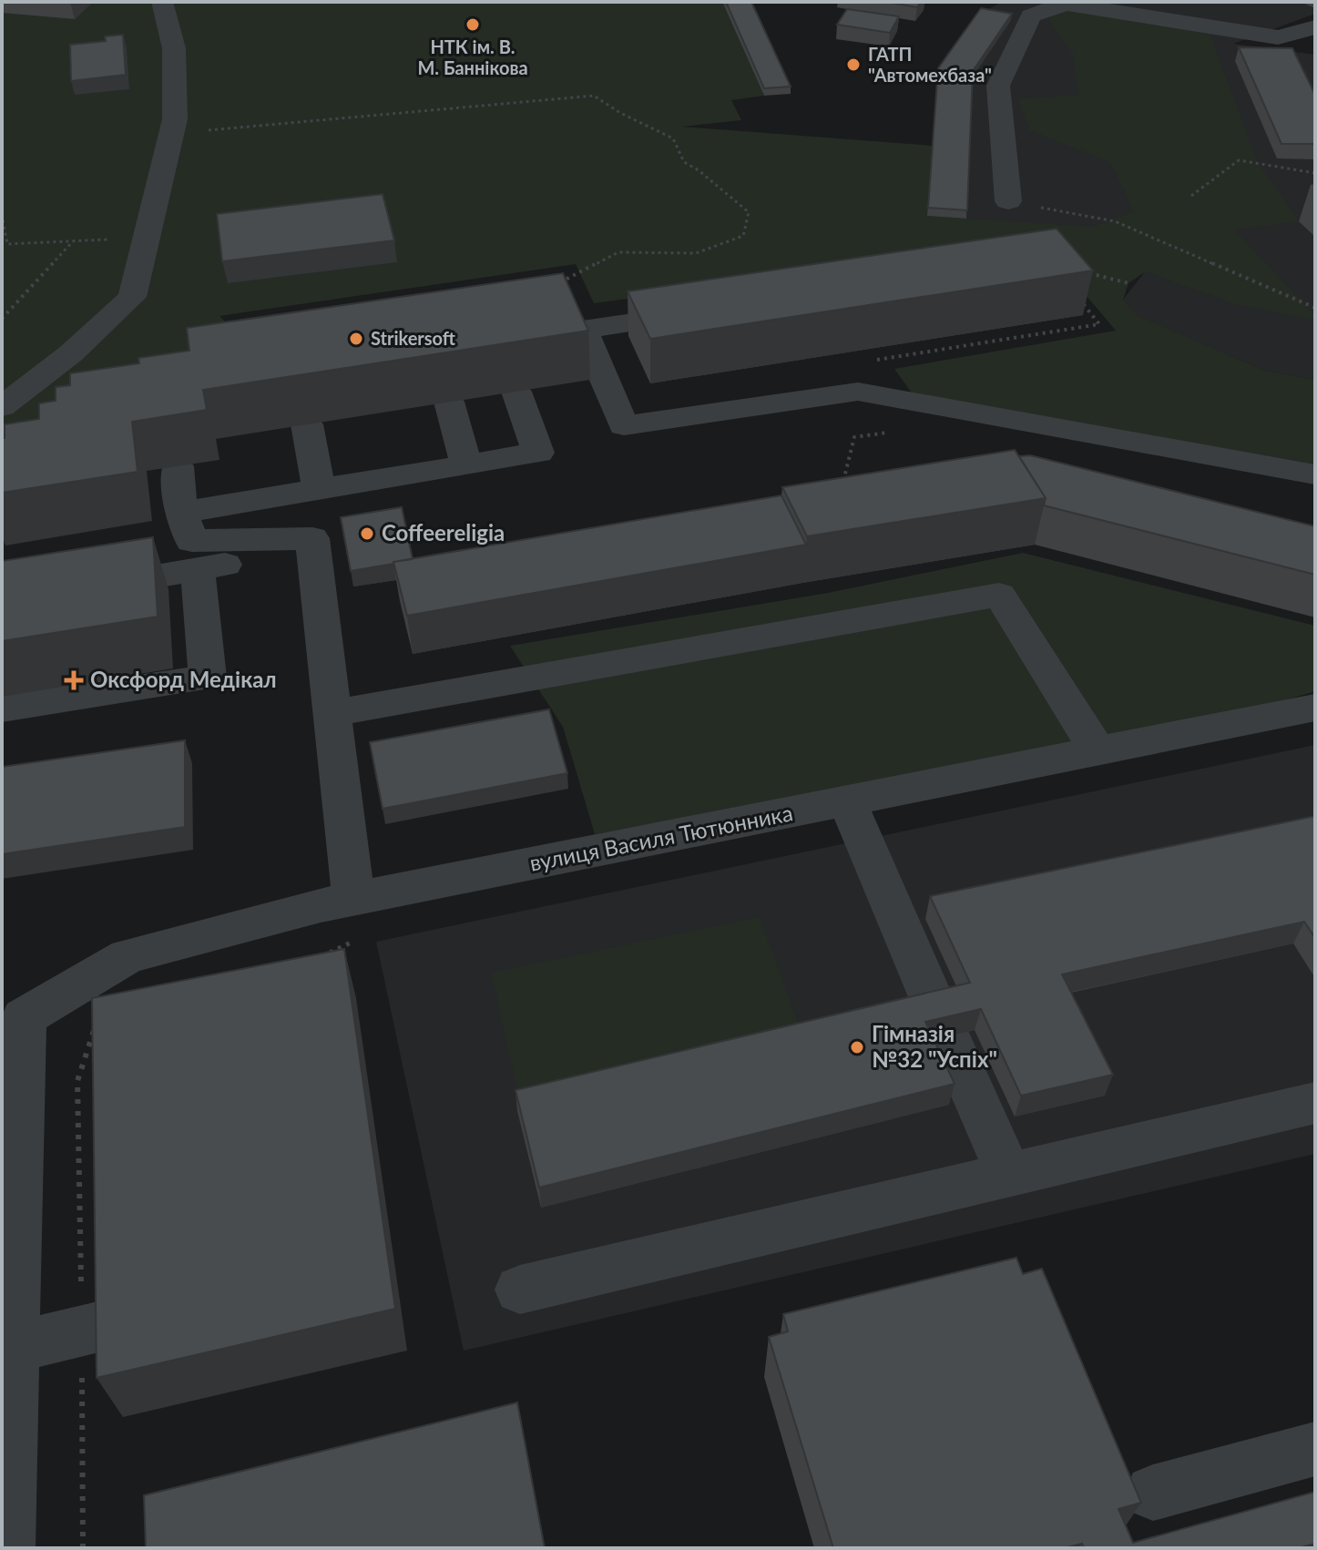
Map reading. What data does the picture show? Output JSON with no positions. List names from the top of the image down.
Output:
{
  "streets": {
    "street": ["вулиця Василя Тютюнника"]
  },
  "places": {
    "other": [
      "НТК ім. В. М. Баннікова",
      "ГАТП \"Автомехбаза\"",
      "Strikersoft",
      "Coffeereligia",
      "Гімназія №32 \"Успіх\""
    ],
    "health": ["Оксфорд Медікал"]
  }
}
